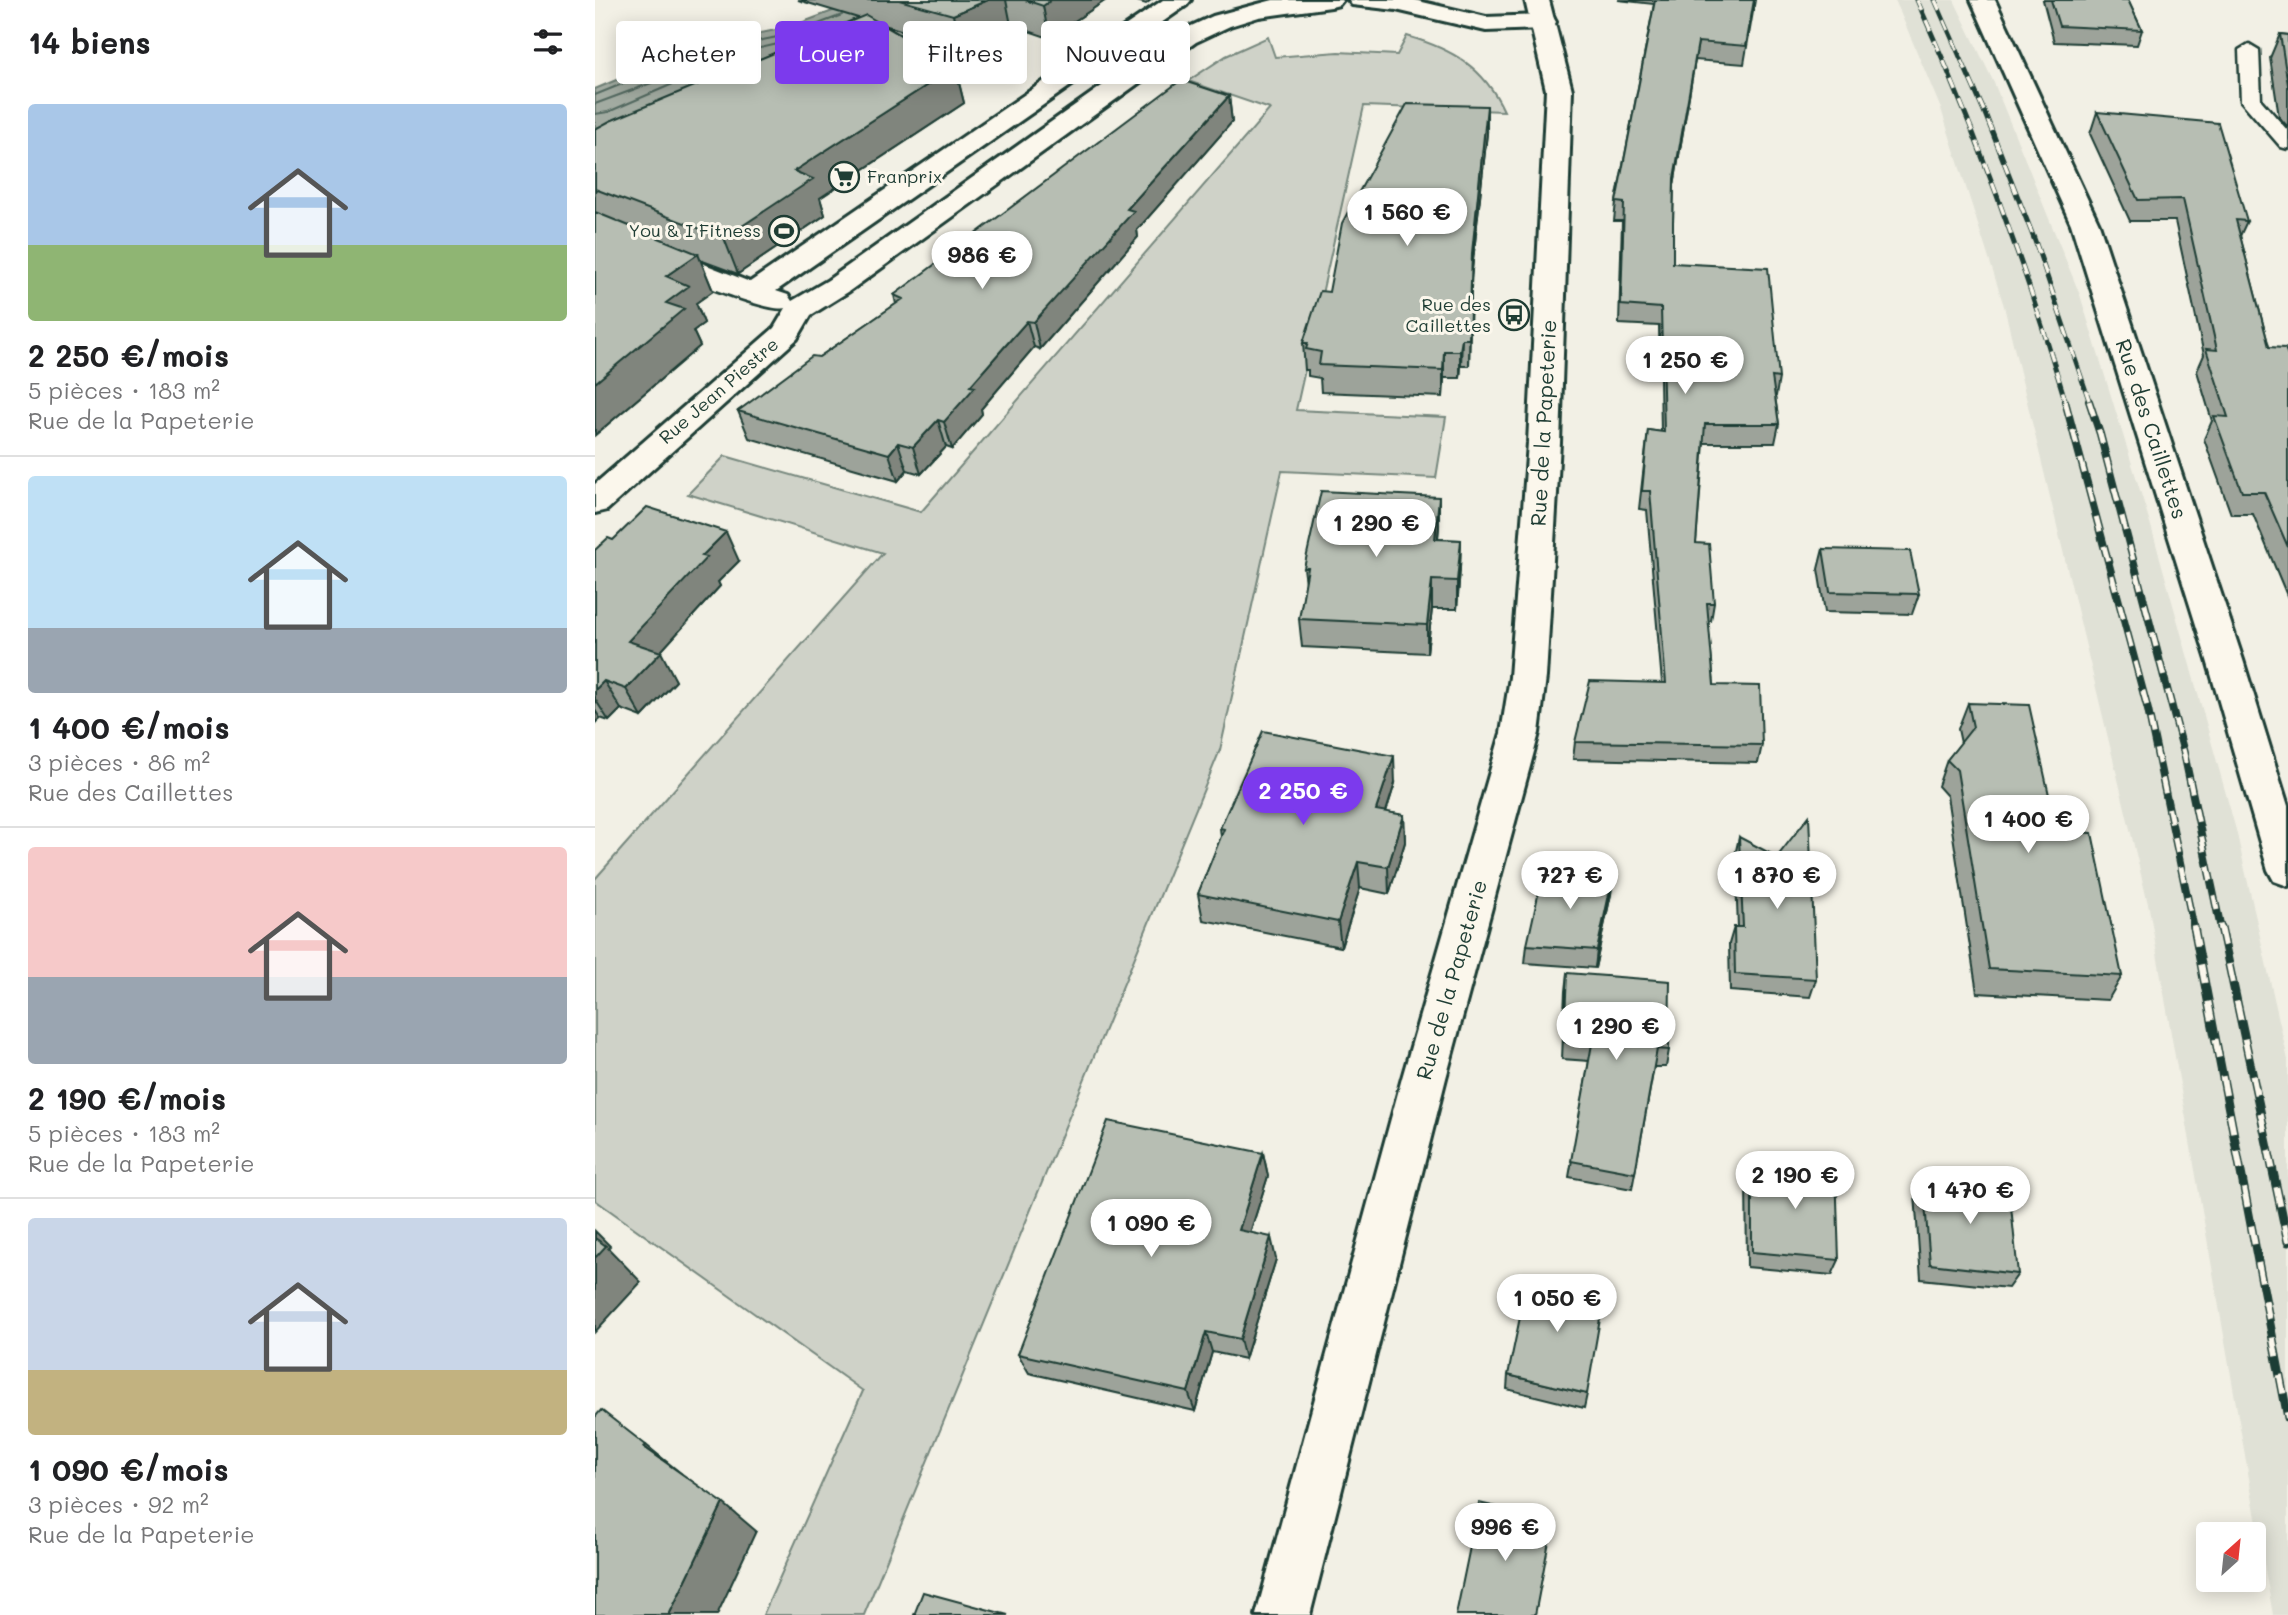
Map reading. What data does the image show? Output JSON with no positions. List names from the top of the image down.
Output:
{
  "streets": {
    "street": ["Rue Jean Piestre", "Rue de la Papeterie", "Rue des Caillettes"]
  },
  "places": {
    "supermarket": ["Franprix"],
    "sports": ["You & I Fitness"],
    "bus stop": ["Rue des Caillettes"]
  },
  "north": "top right",
  "page": {
    "heading": "14 biens",
    "chip": [
      "Acheter",
      "Louer",
      "Filtres",
      "Nouveau"
    ],
    "list": [
      {
        "name": "2 250 €/mois",
        "note": "5 pièces · 183 m² · Rue de la Papeterie"
      },
      {
        "name": "1 400 €/mois",
        "note": "3 pièces · 86 m² · Rue des Caillettes"
      },
      {
        "name": "2 190 €/mois",
        "note": "5 pièces · 183 m² · Rue de la Papeterie"
      },
      {
        "name": "1 090 €/mois",
        "note": "3 pièces · 92 m² · Rue de la Papeterie"
      }
    ],
    "price": [
      "1 560 €",
      "986 €",
      "1 250 €",
      "1 290 €",
      "2 250 €",
      "1 400 €",
      "727 €",
      "1 870 €",
      "1 290 €",
      "2 190 €",
      "1 470 €",
      "1 090 €",
      "1 050 €",
      "996 €"
    ]
  }
}
